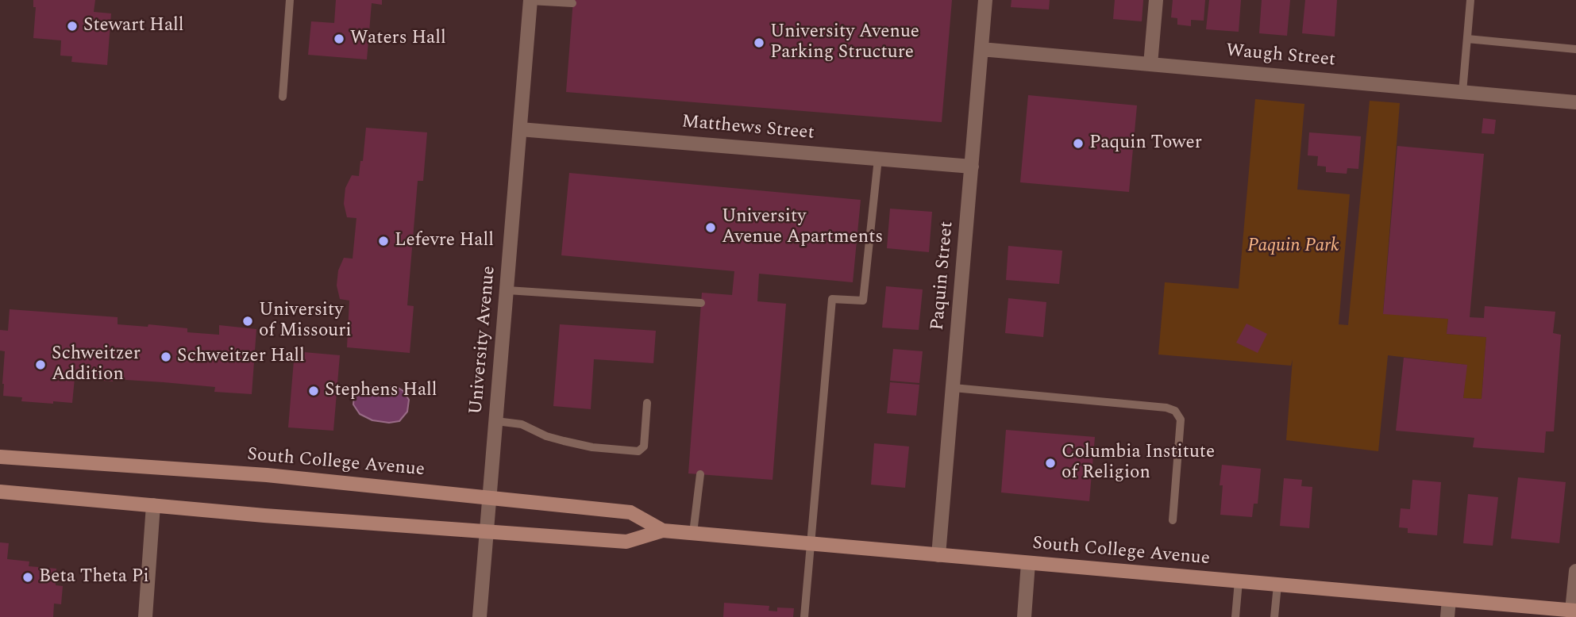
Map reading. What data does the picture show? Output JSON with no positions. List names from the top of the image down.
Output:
{
  "streets": {
    "main road": ["South College Avenue"],
    "street": [
      "Waugh Street",
      "Matthews Street",
      "Paquin Street",
      "University Avenue"
    ]
  },
  "crossings": [
    ["Waugh Street", "Paquin Street"],
    ["Matthews Street", "Paquin Street"],
    ["Matthews Street", "University Avenue"],
    ["Paquin Street", "South College Avenue"],
    ["University Avenue", "South College Avenue"]
  ],
  "parks": ["Paquin Park"],
  "places": [
    "Stewart Hall",
    "Waters Hall",
    "University Avenue Parking Structure",
    "Paquin Tower",
    "University Avenue Apartments",
    "Lefevre Hall",
    "University of Missouri",
    "Schweitzer Hall",
    "Schweitzer Addition",
    "Stephens Hall",
    "Columbia Institute of Religion",
    "Beta Theta Pi"
  ]
}
